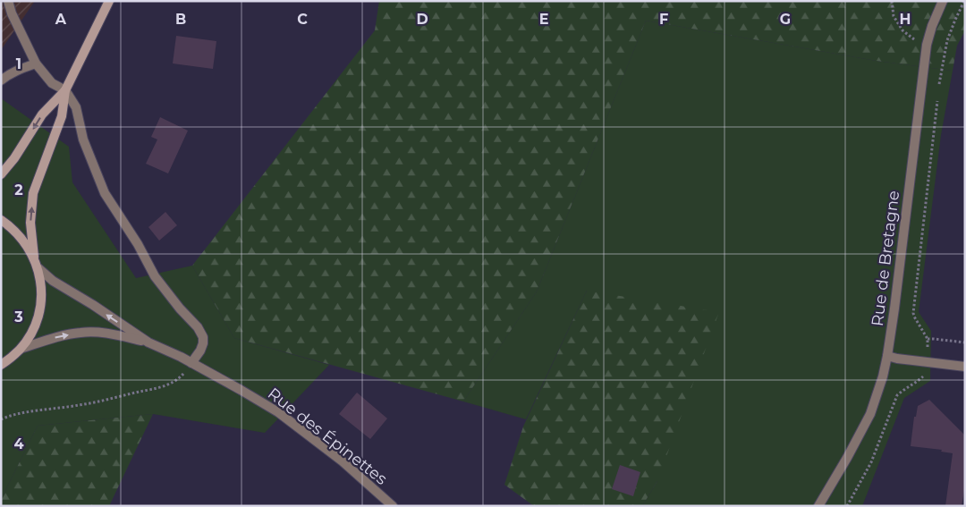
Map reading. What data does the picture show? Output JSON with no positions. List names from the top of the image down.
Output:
{
  "streets": {
    "street": ["Rue de Bretagne", "Rue des Épinettes"]
  },
  "grid": {
    "columns": [
      "A",
      "B",
      "C",
      "D",
      "E",
      "F",
      "G",
      "H"
    ],
    "rows": [
      "1",
      "2",
      "3",
      "4"
    ]
  }
}
